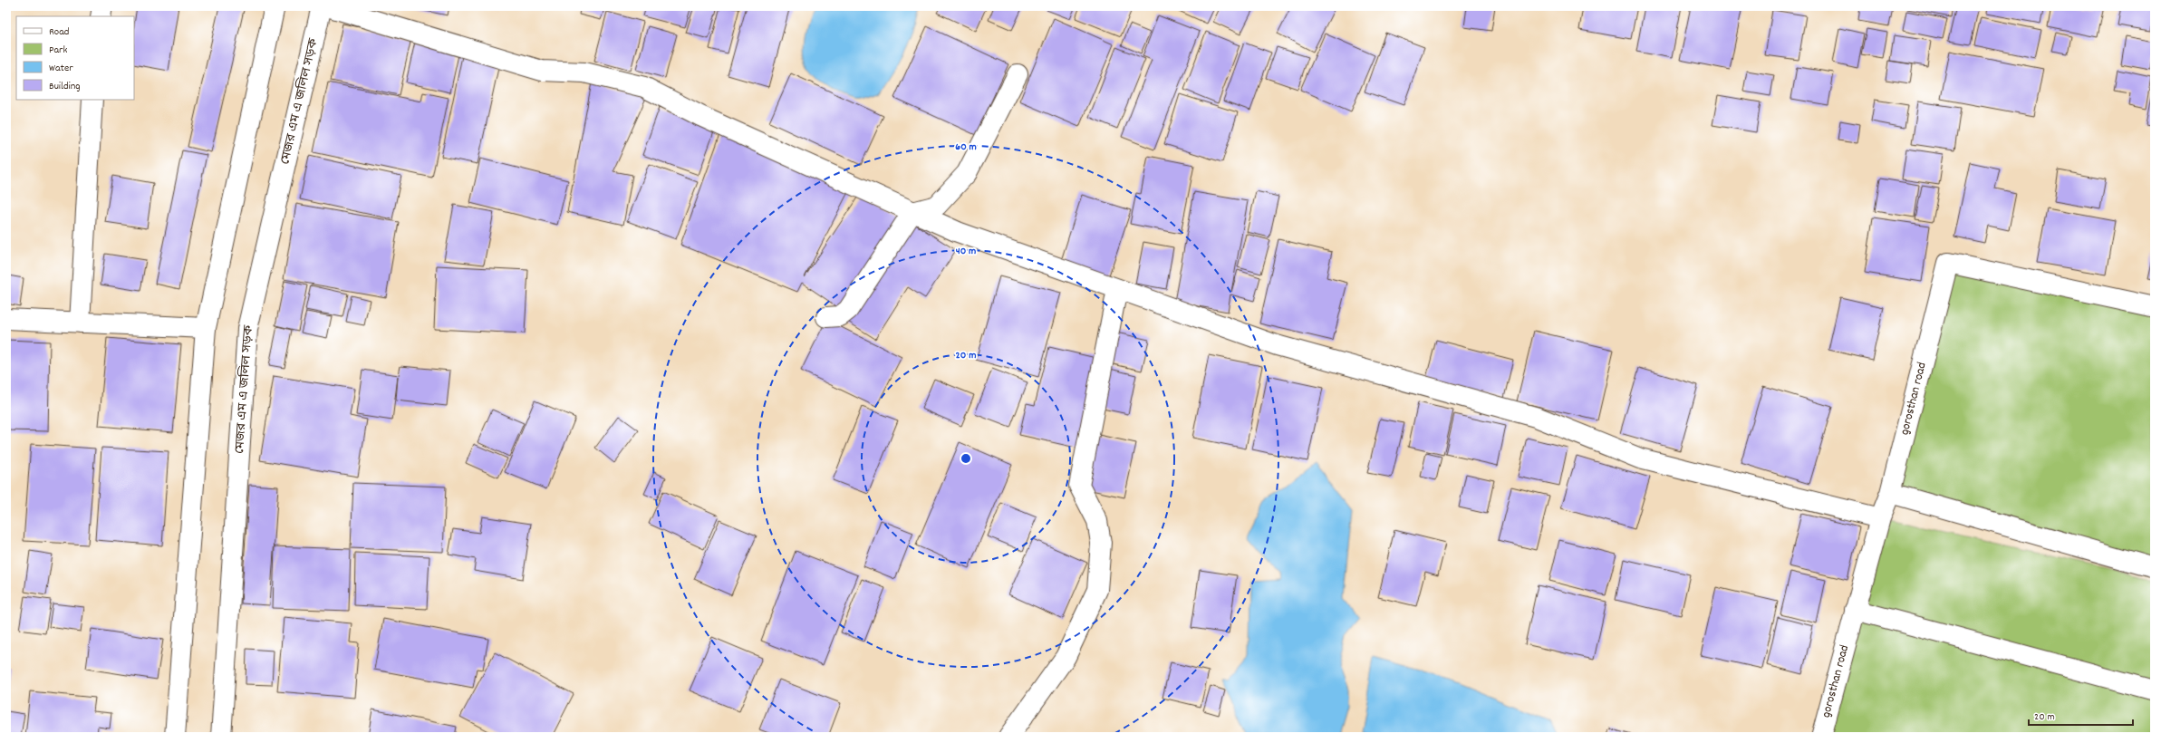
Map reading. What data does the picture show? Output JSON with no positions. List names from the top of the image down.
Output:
{
  "streets": {
    "street": ["মেজর এম এ জলিল সড়ক", "gorosthan road"]
  },
  "legend": [
    "Road",
    "Park",
    "Water",
    "Building"
  ],
  "scale_bar": "20 m",
  "rings": ["60 m", "40 m", "20 m"]
}
